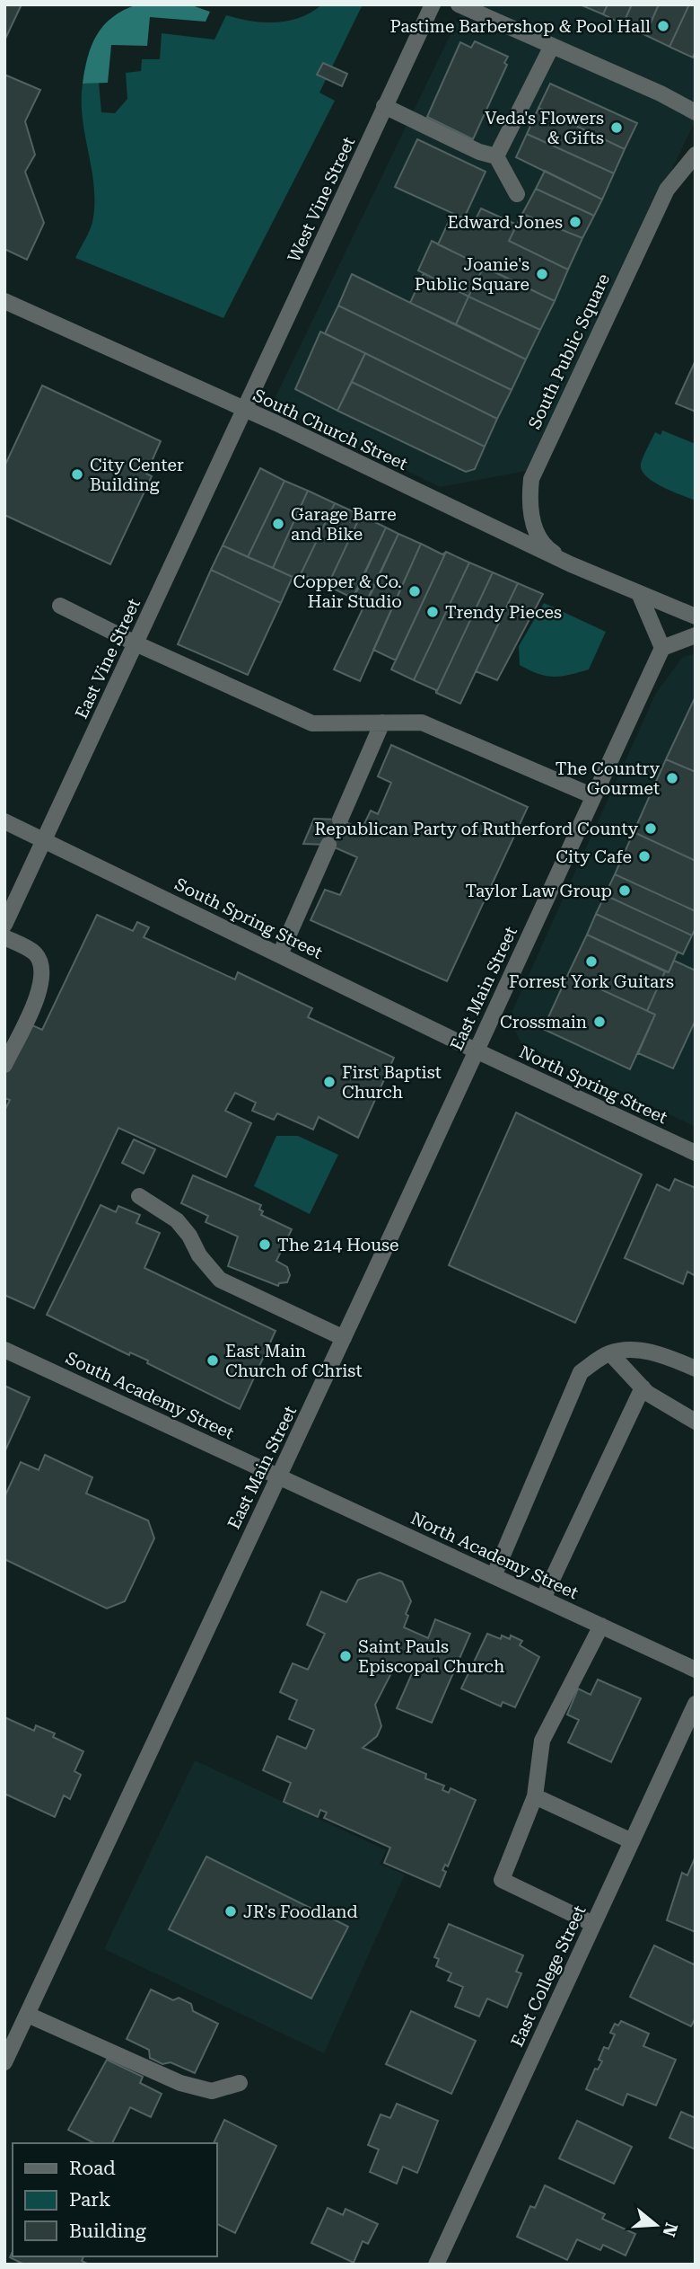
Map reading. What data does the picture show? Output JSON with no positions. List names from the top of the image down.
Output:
{
  "streets": {
    "street": [
      "West Vine Street",
      "South Public Square",
      "South Church Street",
      "East Vine Street",
      "South Spring Street",
      "East Main Street",
      "North Spring Street",
      "South Academy Street",
      "North Academy Street",
      "East College Street"
    ]
  },
  "crossings": [
    ["West Vine Street", "South Church Street"],
    ["West Vine Street", "East Vine Street"],
    ["South Public Square", "South Church Street"],
    ["South Church Street", "East Vine Street"],
    ["East Vine Street", "South Spring Street"],
    ["South Spring Street", "East Main Street"],
    ["South Spring Street", "North Spring Street"],
    ["East Main Street", "North Spring Street"],
    ["East Main Street", "South Academy Street"],
    ["East Main Street", "North Academy Street"],
    ["South Academy Street", "North Academy Street"]
  ],
  "places": [
    "Pastime Barbershop & Pool Hall",
    "Veda's Flowers & Gifts",
    "Edward Jones",
    "Joanie's Public Square",
    "City Center Building",
    "Garage Barre and Bike",
    "Copper & Co. Hair Studio",
    "Trendy Pieces",
    "The Country Gourmet",
    "Republican Party of Rutherford County",
    "City Cafe",
    "Taylor Law Group",
    "Forrest York Guitars",
    "Crossmain",
    "First Baptist Church",
    "The 214 House",
    "East Main Church of Christ",
    "Saint Pauls Episcopal Church",
    "JR's Foodland"
  ],
  "legend": ["Road", "Park", "Building"],
  "north": "right"
}
